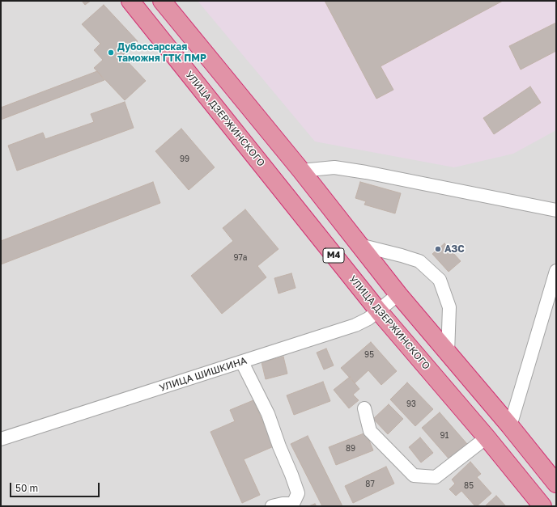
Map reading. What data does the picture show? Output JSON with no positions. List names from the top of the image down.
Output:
{
  "streets": {
    "highway": ["УЛИЦА ДЗЕРЖИНСКОГО", "M4"],
    "street": ["УЛИЦА ШИШКИНА"]
  },
  "crossings": [
    ["УЛИЦА ДЗЕРЖИНСКОГО", "УЛИЦА ШИШКИНА"],
    ["M4", "УЛИЦА ШИШКИНА"]
  ],
  "places": ["Дубоссарская таможня ГТК ПМР", "АЗС"],
  "house_numbers": [
    "99",
    "97а",
    "95",
    "93",
    "91",
    "89",
    "87",
    "85"
  ],
  "scale_bar": "50 m"
}
